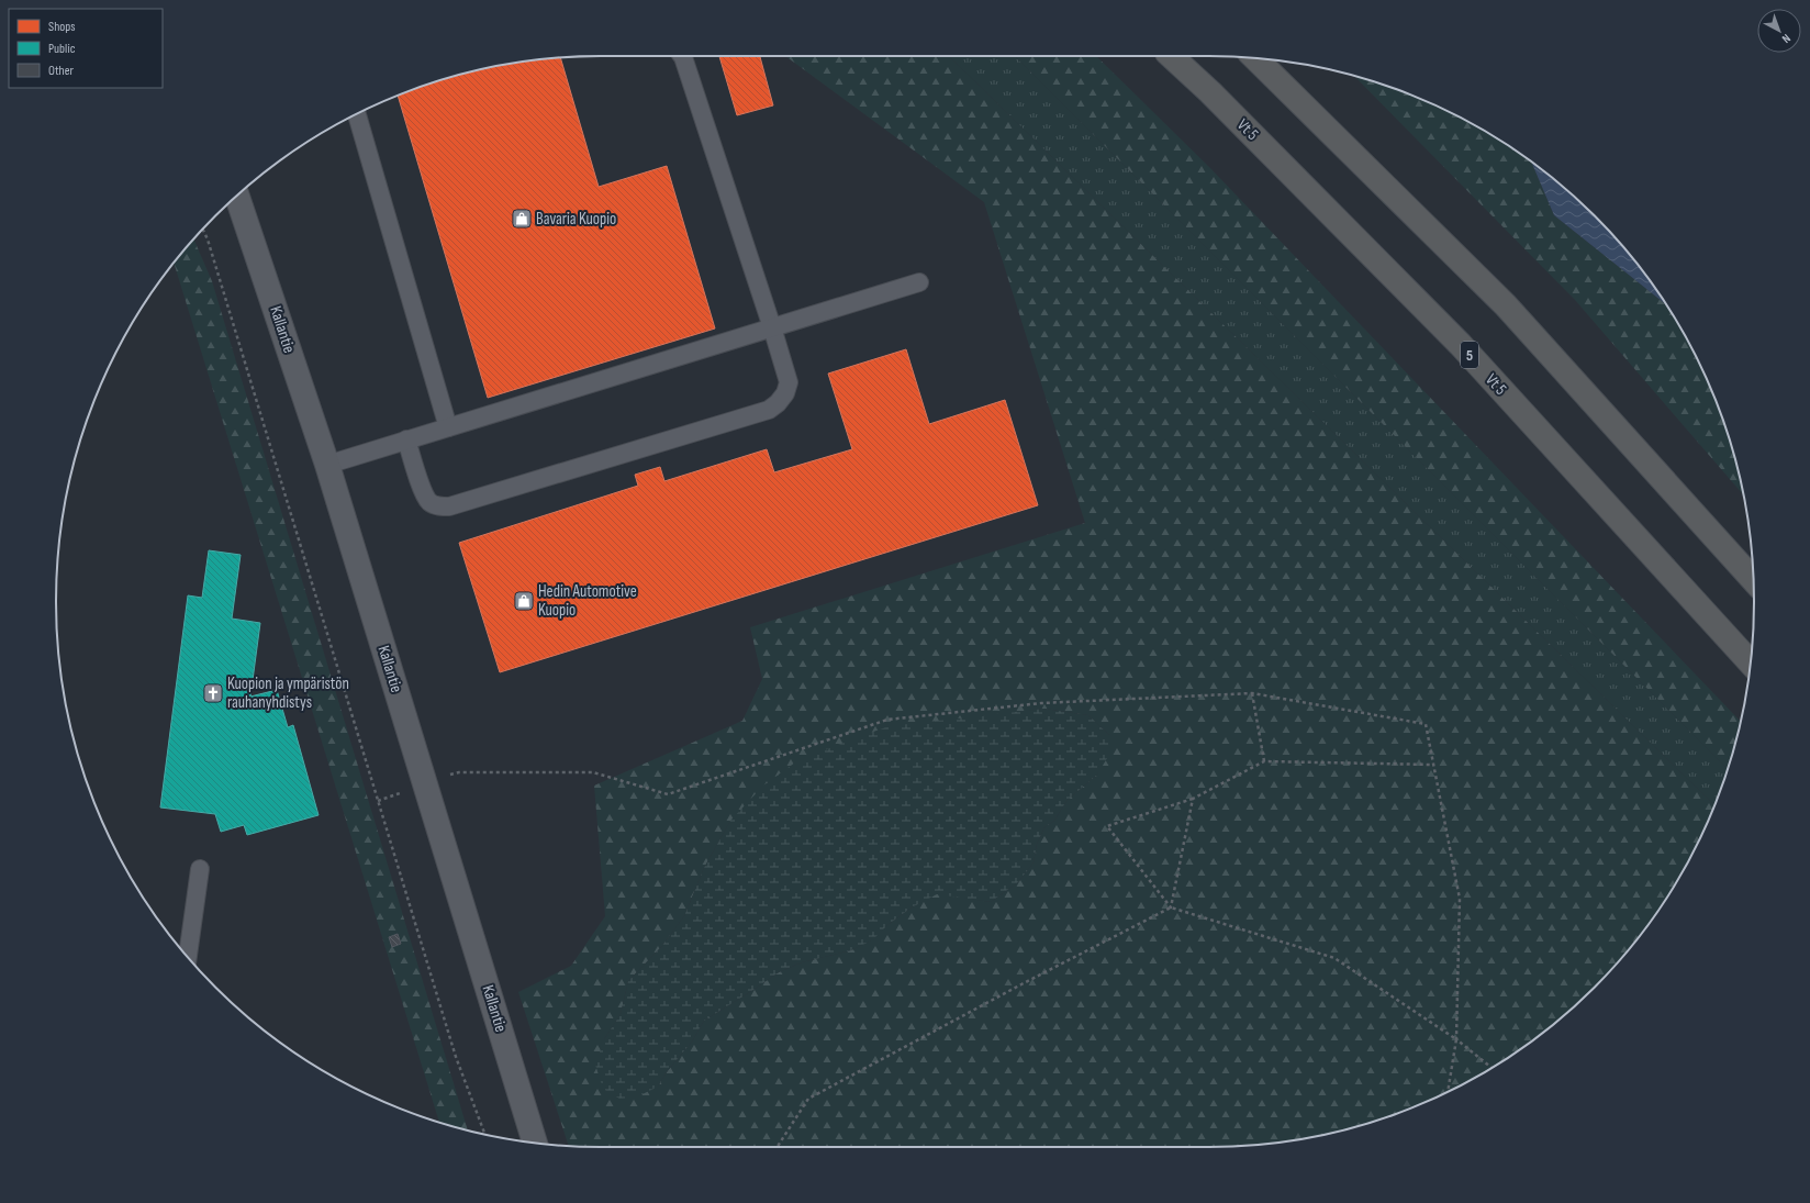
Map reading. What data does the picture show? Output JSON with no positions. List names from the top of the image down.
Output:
{
  "streets": {
    "highway": ["Vt 5", "5"],
    "main road": ["Kallantie"]
  },
  "places": {
    "shop": ["Bavaria Kuopio", "Hedin Automotive Kuopio"],
    "church": ["Kuopion ja ympäristön rauhanyhdistys"]
  },
  "legend": ["Shops", "Public", "Other"],
  "north": "bottom right"
}
